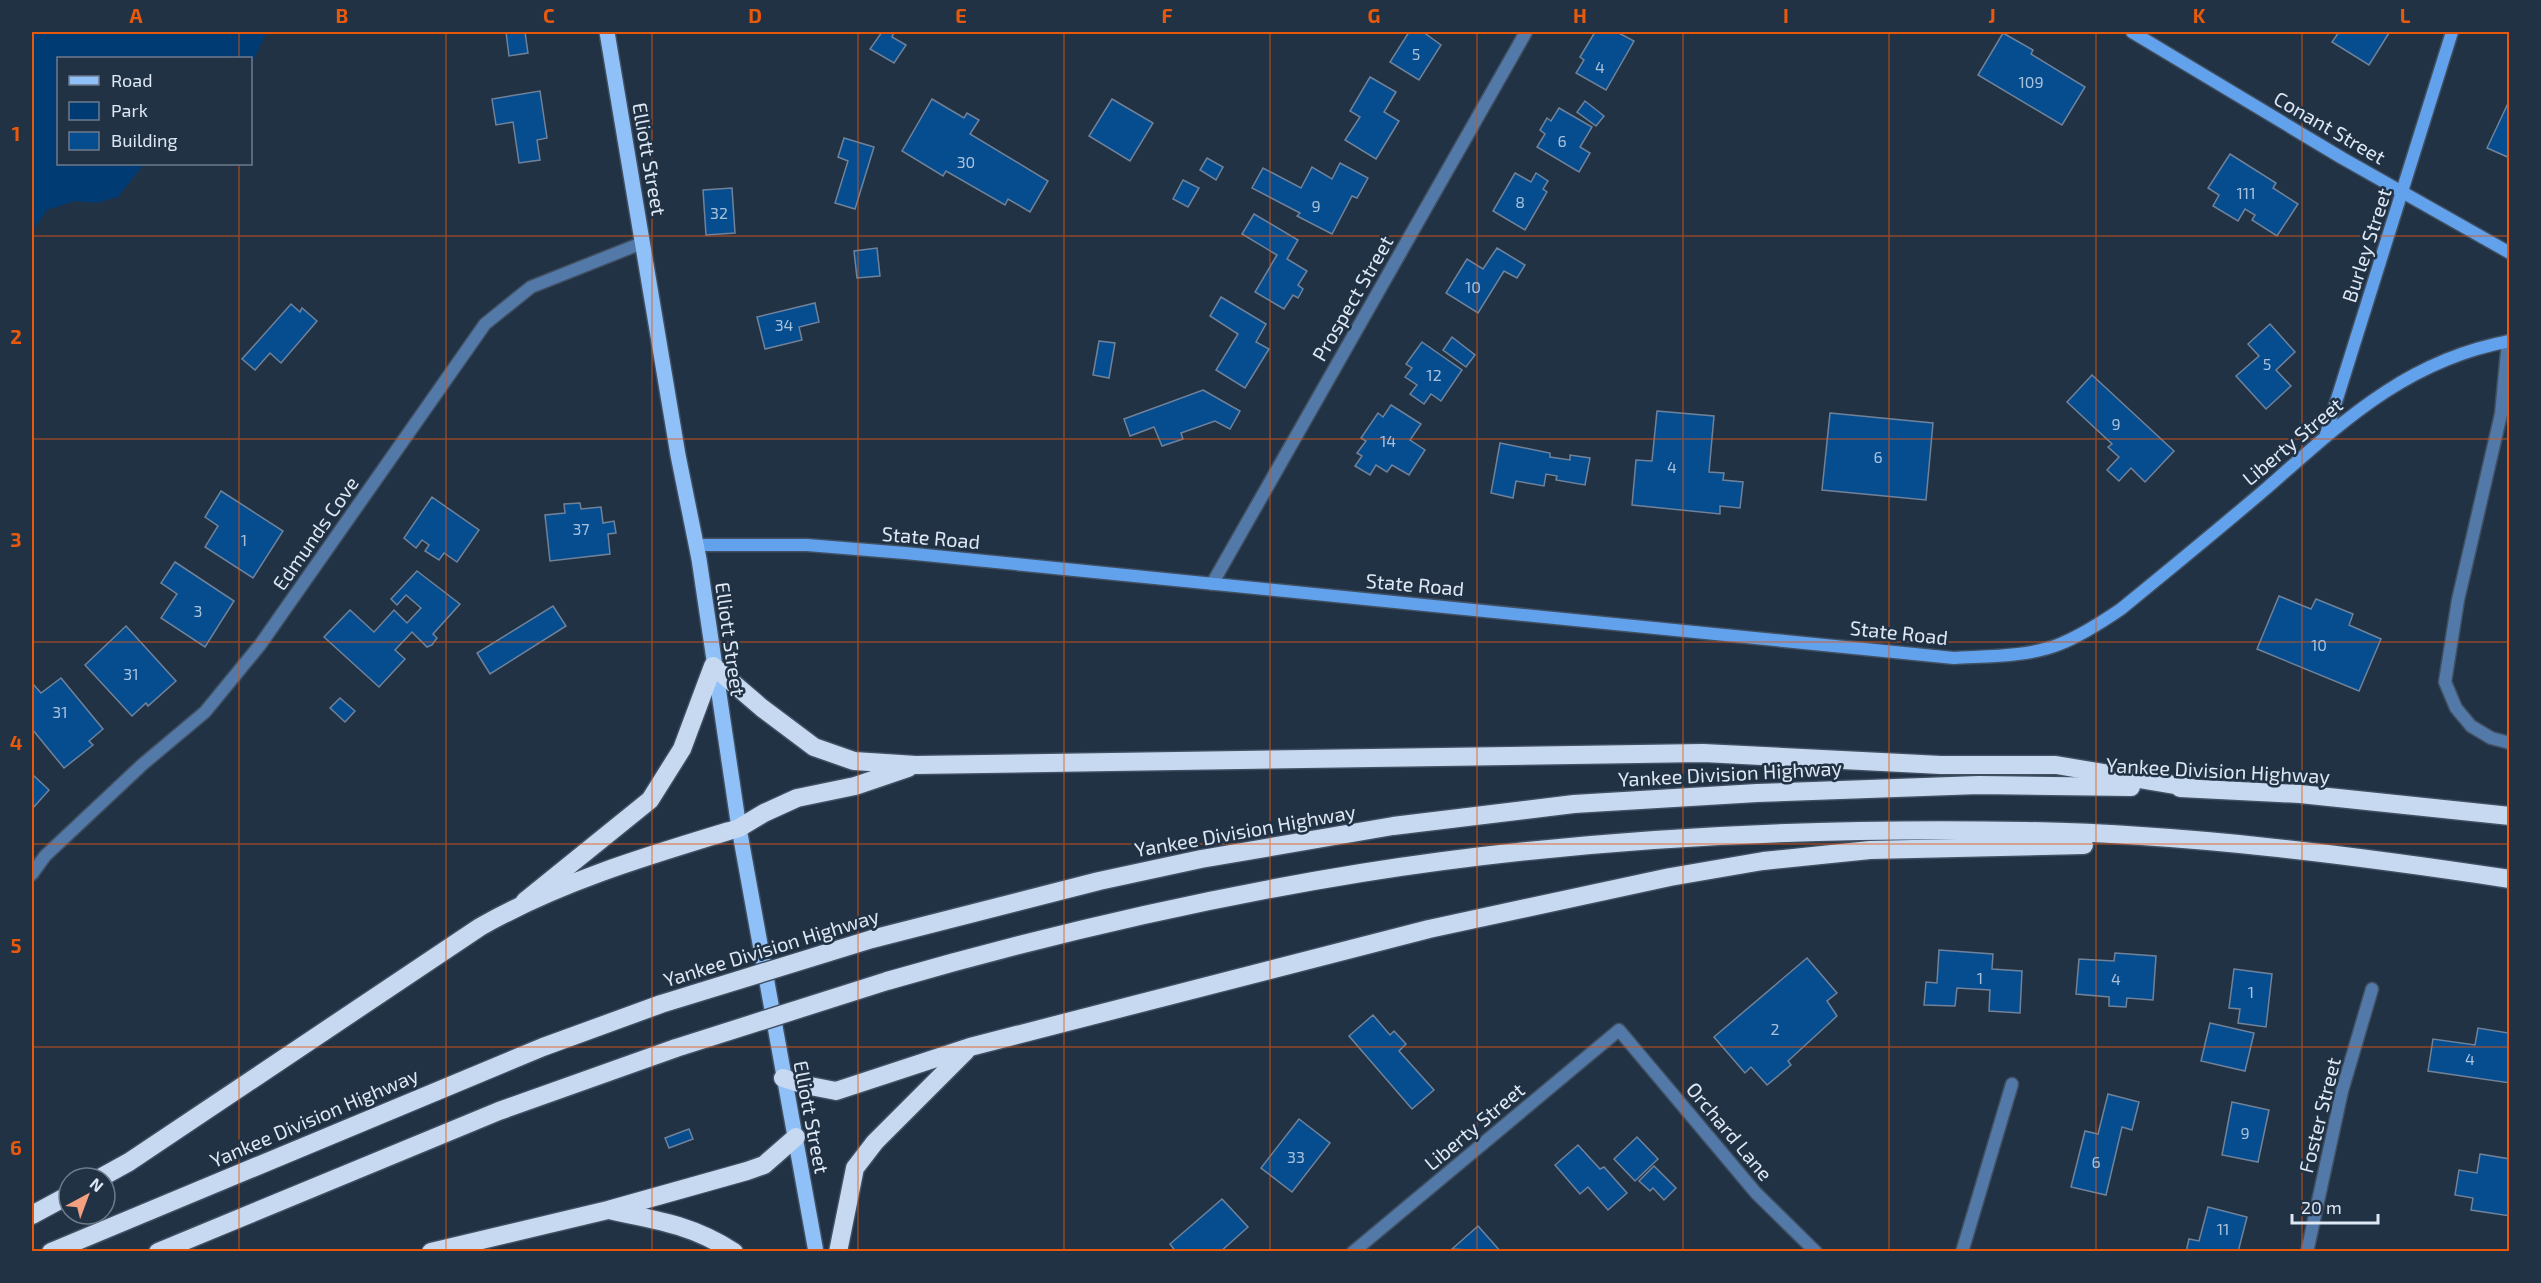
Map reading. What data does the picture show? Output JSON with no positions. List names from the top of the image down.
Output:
{
  "streets": {
    "highway": ["Yankee Division Highway"],
    "main road": [
      "Conant Street",
      "Elliott Street",
      "Burley Street",
      "Liberty Street",
      "State Road"
    ],
    "street": [
      "Prospect Street",
      "Edmunds Cove",
      "Foster Street",
      "Orchard Lane"
    ]
  },
  "crossings": [
    ["Conant Street", "Burley Street"],
    ["Elliott Street", "Edmunds Cove"],
    ["Elliott Street", "State Road"],
    ["Burley Street", "Liberty Street"],
    ["Prospect Street", "State Road"],
    ["Liberty Street", "State Road"],
    ["Liberty Street", "Orchard Lane"]
  ],
  "house_numbers": [
    "5",
    "4",
    "109",
    "6",
    "30",
    "111",
    "8",
    "9",
    "32",
    "10",
    "34",
    "5",
    "12",
    "9",
    "14",
    "6",
    "4",
    "37",
    "1",
    "3",
    "10",
    "31",
    "31",
    "1",
    "4",
    "1",
    "2",
    "4",
    "9",
    "33",
    "6",
    "11"
  ],
  "legend": ["Road", "Park", "Building"],
  "scale_bar": "20 m",
  "north": "top right",
  "grid": {
    "columns": [
      "A",
      "B",
      "C",
      "D",
      "E",
      "F",
      "G",
      "H",
      "I",
      "J",
      "K",
      "L"
    ],
    "rows": [
      "1",
      "2",
      "3",
      "4",
      "5",
      "6"
    ]
  }
}
